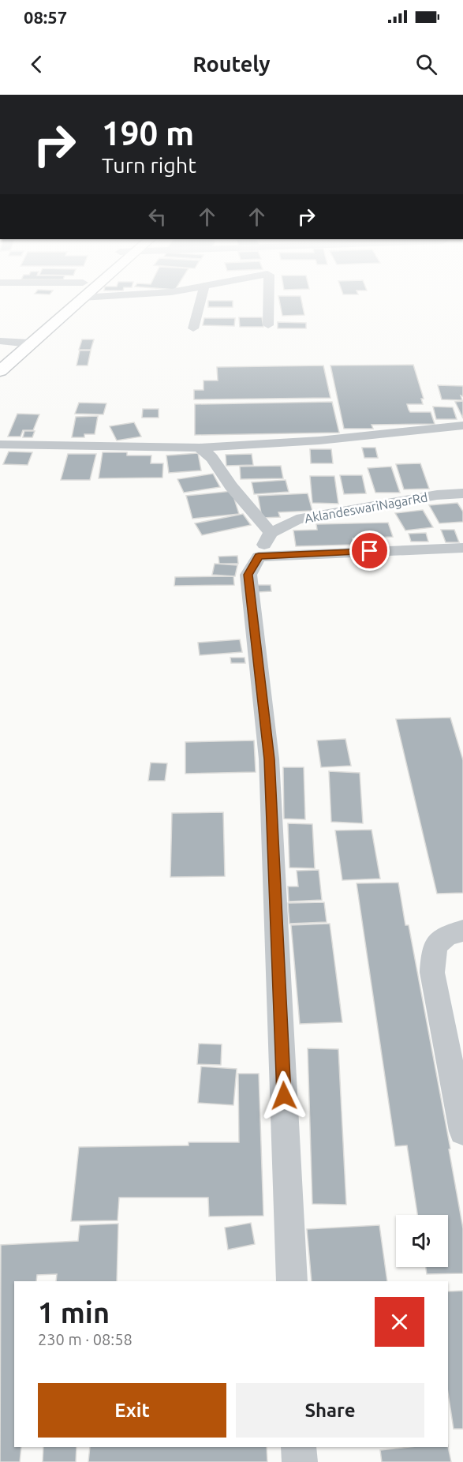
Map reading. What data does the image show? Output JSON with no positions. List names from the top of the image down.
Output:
{
  "streets": {
    "street": ["AklandeswariNagarRd"]
  },
  "page": {
    "status": "08:57",
    "header": "Routely",
    "turn": ["190 m", "Turn right"],
    "heading": ["1 min", "230 m · 08:58"],
    "buttons": ["Exit", "Share"]
  }
}
